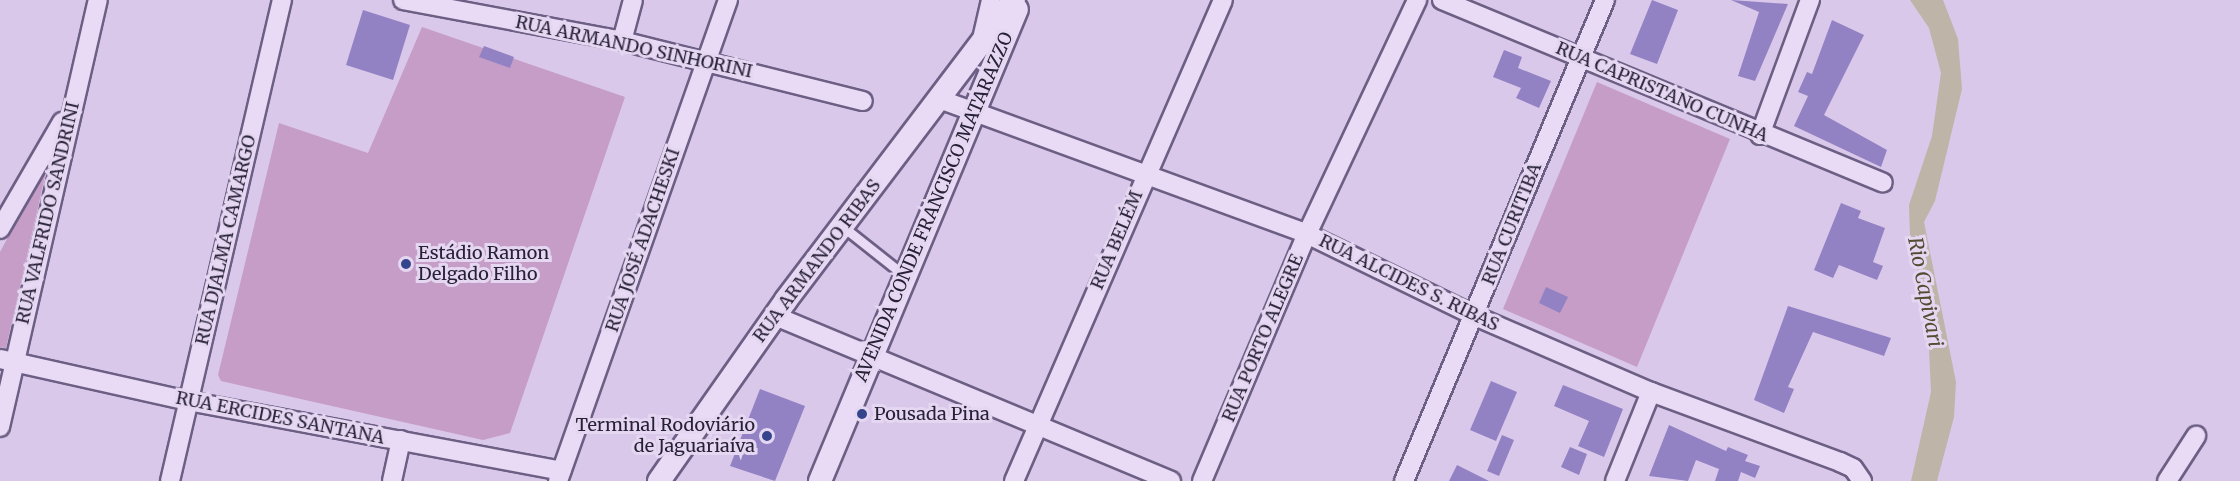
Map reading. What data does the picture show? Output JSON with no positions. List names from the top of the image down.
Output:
{
  "streets": {
    "street": [
      "RUA ARMANDO SINHORINI",
      "RUA CAPRISTANO CUNHA",
      "AVENIDA CONDE FRANCISCO MATARAZZO",
      "RUA VALFRIDO SANDRINI",
      "RUA CURITIBA",
      "RUA DJALMA CAMARGO",
      "RUA JOSÉ ADACHESKI",
      "RUA BELÉM",
      "RUA ARMANDO RIBAS",
      "RUA ALCIDES S. RIBAS",
      "RUA PORTO ALEGRE",
      "RUA ERCIDES SANTANA"
    ]
  },
  "crossings": [
    ["RUA ARMANDO SINHORINI", "RUA JOSÉ ADACHESKI"],
    ["RUA CAPRISTANO CUNHA", "RUA CURITIBA"],
    ["AVENIDA CONDE FRANCISCO MATARAZZO", "RUA ALCIDES S. RIBAS"],
    ["RUA VALFRIDO SANDRINI", "RUA ERCIDES SANTANA"],
    ["RUA CURITIBA", "RUA ALCIDES S. RIBAS"],
    ["RUA DJALMA CAMARGO", "RUA ERCIDES SANTANA"],
    ["RUA JOSÉ ADACHESKI", "RUA ERCIDES SANTANA"],
    ["RUA BELÉM", "RUA ALCIDES S. RIBAS"],
    ["RUA ARMANDO RIBAS", "RUA ALCIDES S. RIBAS"],
    ["RUA ALCIDES S. RIBAS", "RUA PORTO ALEGRE"]
  ],
  "water": ["Rio Capivari"],
  "places": ["Estádio Ramon Delgado Filho", "Pousada Pina", "Terminal Rodoviário de Jaguariaíva"]
}
